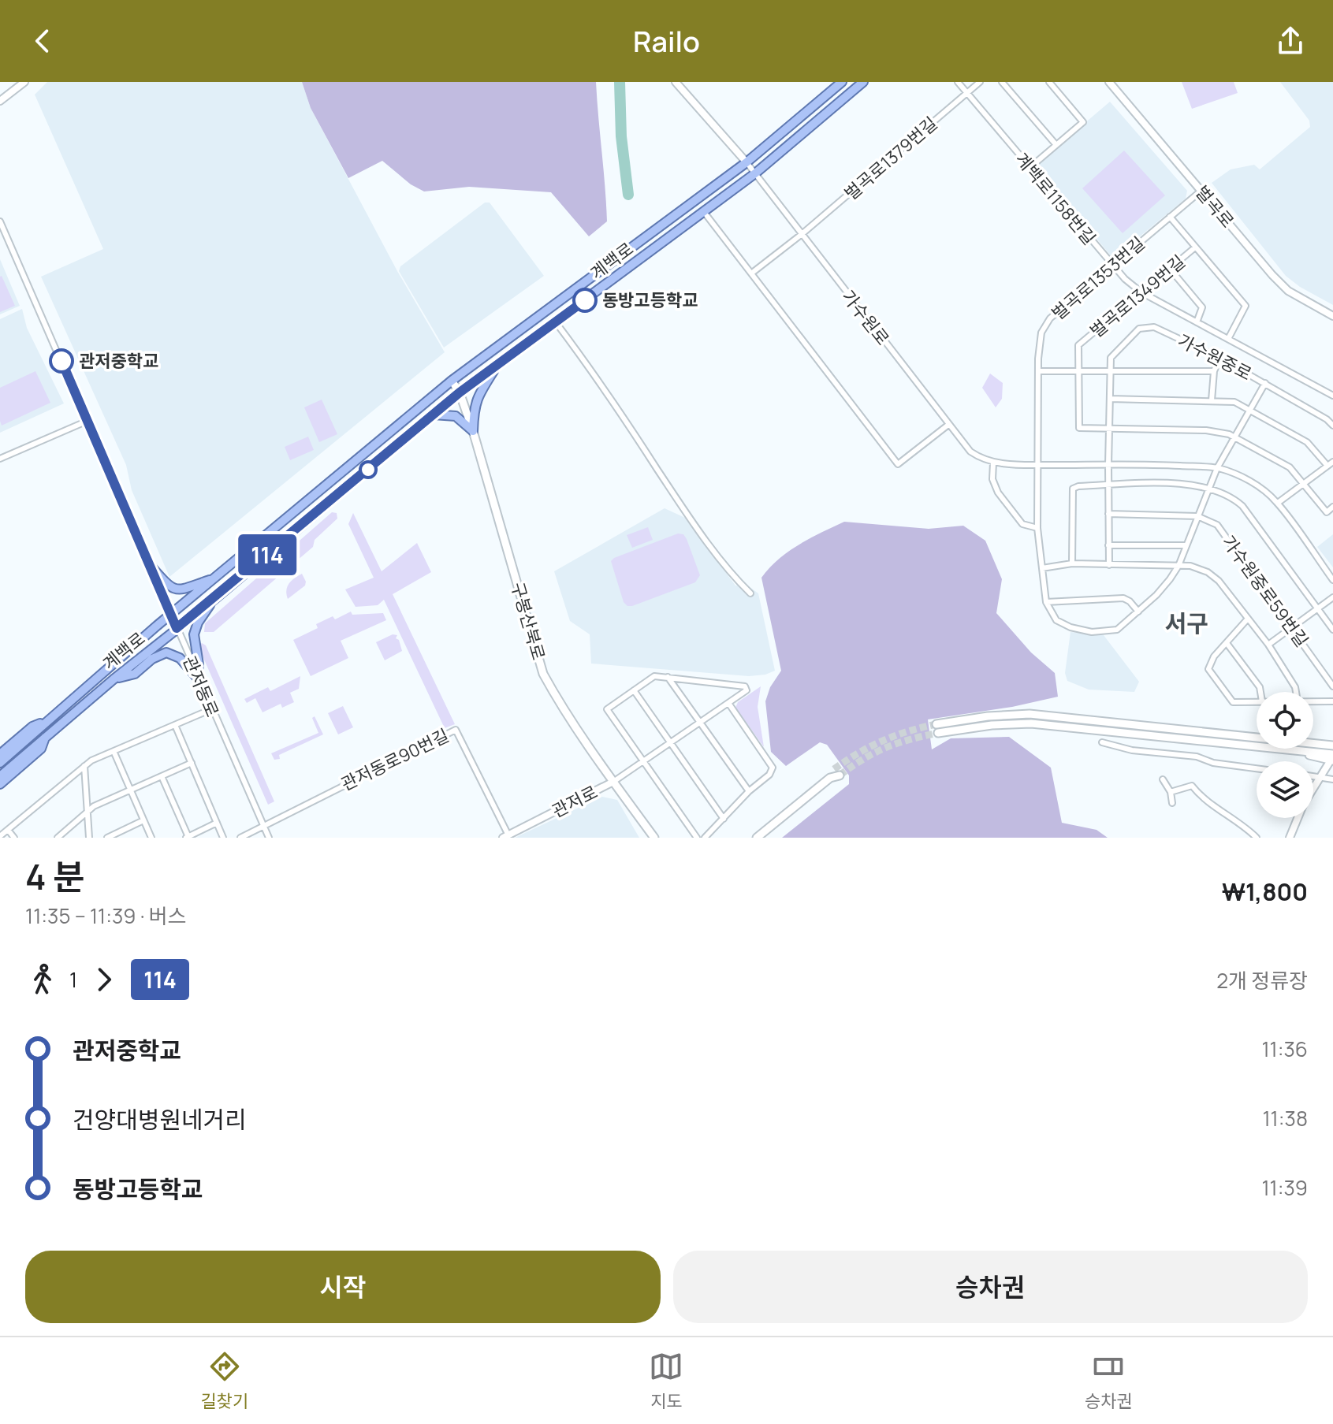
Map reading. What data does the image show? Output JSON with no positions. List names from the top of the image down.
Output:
{
  "streets": {
    "main road": ["계백로", "구봉산북로"],
    "street": [
      "벌곡로1379번길",
      "계백로1158번길",
      "벌곡로",
      "벌곡로1353번길",
      "벌곡로1349번길",
      "가수원로",
      "가수원중로",
      "가수원중로59번길",
      "관저동로",
      "관저동로90번길",
      "관저로"
    ]
  },
  "crossings": [
    ["벌곡로1379번길", "계백로1158번길"],
    ["벌곡로1379번길", "가수원로"],
    ["계백로1158번길", "벌곡로1353번길"],
    ["계백로1158번길", "벌곡로1349번길"],
    ["벌곡로", "벌곡로1353번길"],
    ["계백로", "가수원로"],
    ["계백로", "구봉산북로"],
    ["계백로", "관저동로"],
    ["벌곡로1353번길", "가수원로"],
    ["벌곡로1353번길", "가수원중로"],
    ["벌곡로1349번길", "가수원중로"],
    ["가수원로", "가수원중로"],
    ["구봉산북로", "관저로"],
    ["관저동로", "관저동로90번길"],
    ["관저동로90번길", "관저로"]
  ],
  "districts": ["서구"],
  "places": ["동방고등학교", "관저중학교"],
  "lines": ["bus line 114"],
  "page": {
    "header": "Railo",
    "on_map": "114",
    "heading": ["4 분", "11:35 – 11:39 · 버스", "₩1,800"],
    "legs": ["1", "114", "2개 정류장"],
    "list": [
      {
        "name": "관저중학교",
        "value": "11:36"
      },
      {
        "name": "건양대병원네거리",
        "value": "11:38"
      },
      {
        "name": "동방고등학교",
        "value": "11:39"
      }
    ],
    "buttons": ["시작", "승차권"],
    "tabs": ["길찾기", "지도", "승차권"]
  }
}
